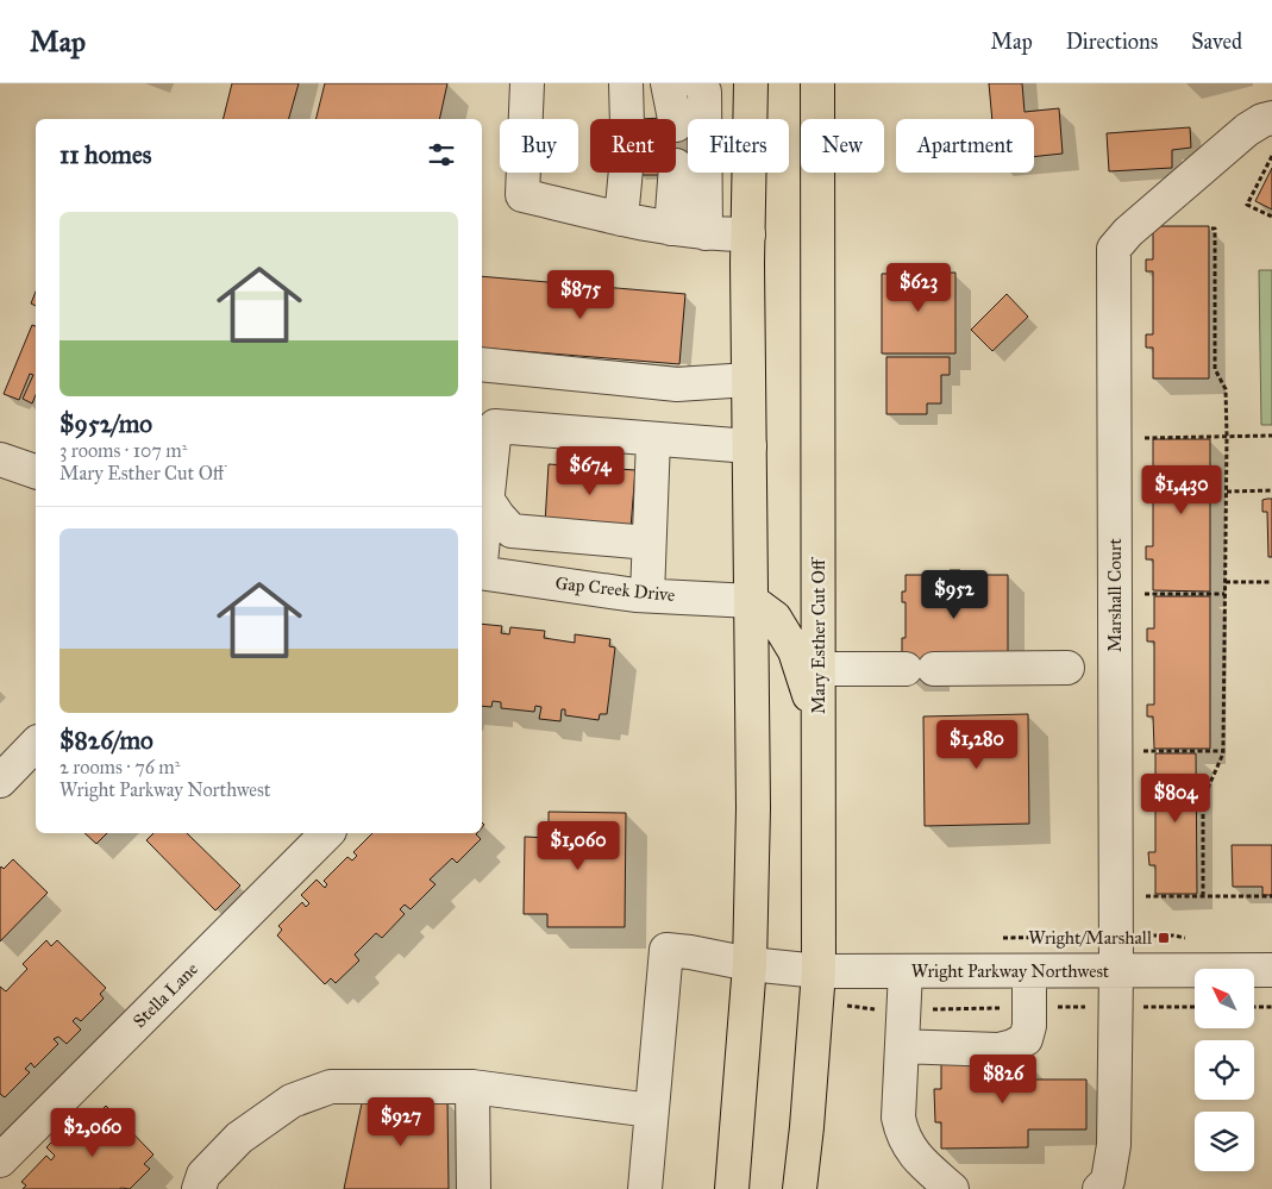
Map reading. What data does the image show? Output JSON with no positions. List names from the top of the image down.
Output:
{
  "streets": {
    "main road": ["Mary Esther Cut Off"],
    "street": [
      "Gap Creek Drive",
      "Marshall Court",
      "Wright Parkway Northwest",
      "Stella Lane"
    ]
  },
  "crossings": [
    ["Marshall Court", "Wright Parkway Northwest"],
    ["Mary Esther Cut Off", "Wright Parkway Northwest"]
  ],
  "places": {
    "transit": ["Wright/Marshall"]
  },
  "north": "top left",
  "page": {
    "header": "Map",
    "nav": ["Map", "Directions", "Saved"],
    "chip": [
      "Buy",
      "Rent",
      "Filters",
      "New",
      "Apartment"
    ],
    "heading": "11 homes",
    "list": [
      {
        "name": "$952/mo",
        "note": "3 rooms · 107 m² · Mary Esther Cut Off"
      },
      {
        "name": "$826/mo",
        "note": "2 rooms · 76 m² · Wright Parkway Northwest"
      }
    ],
    "price": [
      "$623",
      "$875",
      "$674",
      "$1,430",
      "$952",
      "$1,280",
      "$804",
      "$1,060",
      "$826",
      "$927",
      "$2,060"
    ]
  }
}
